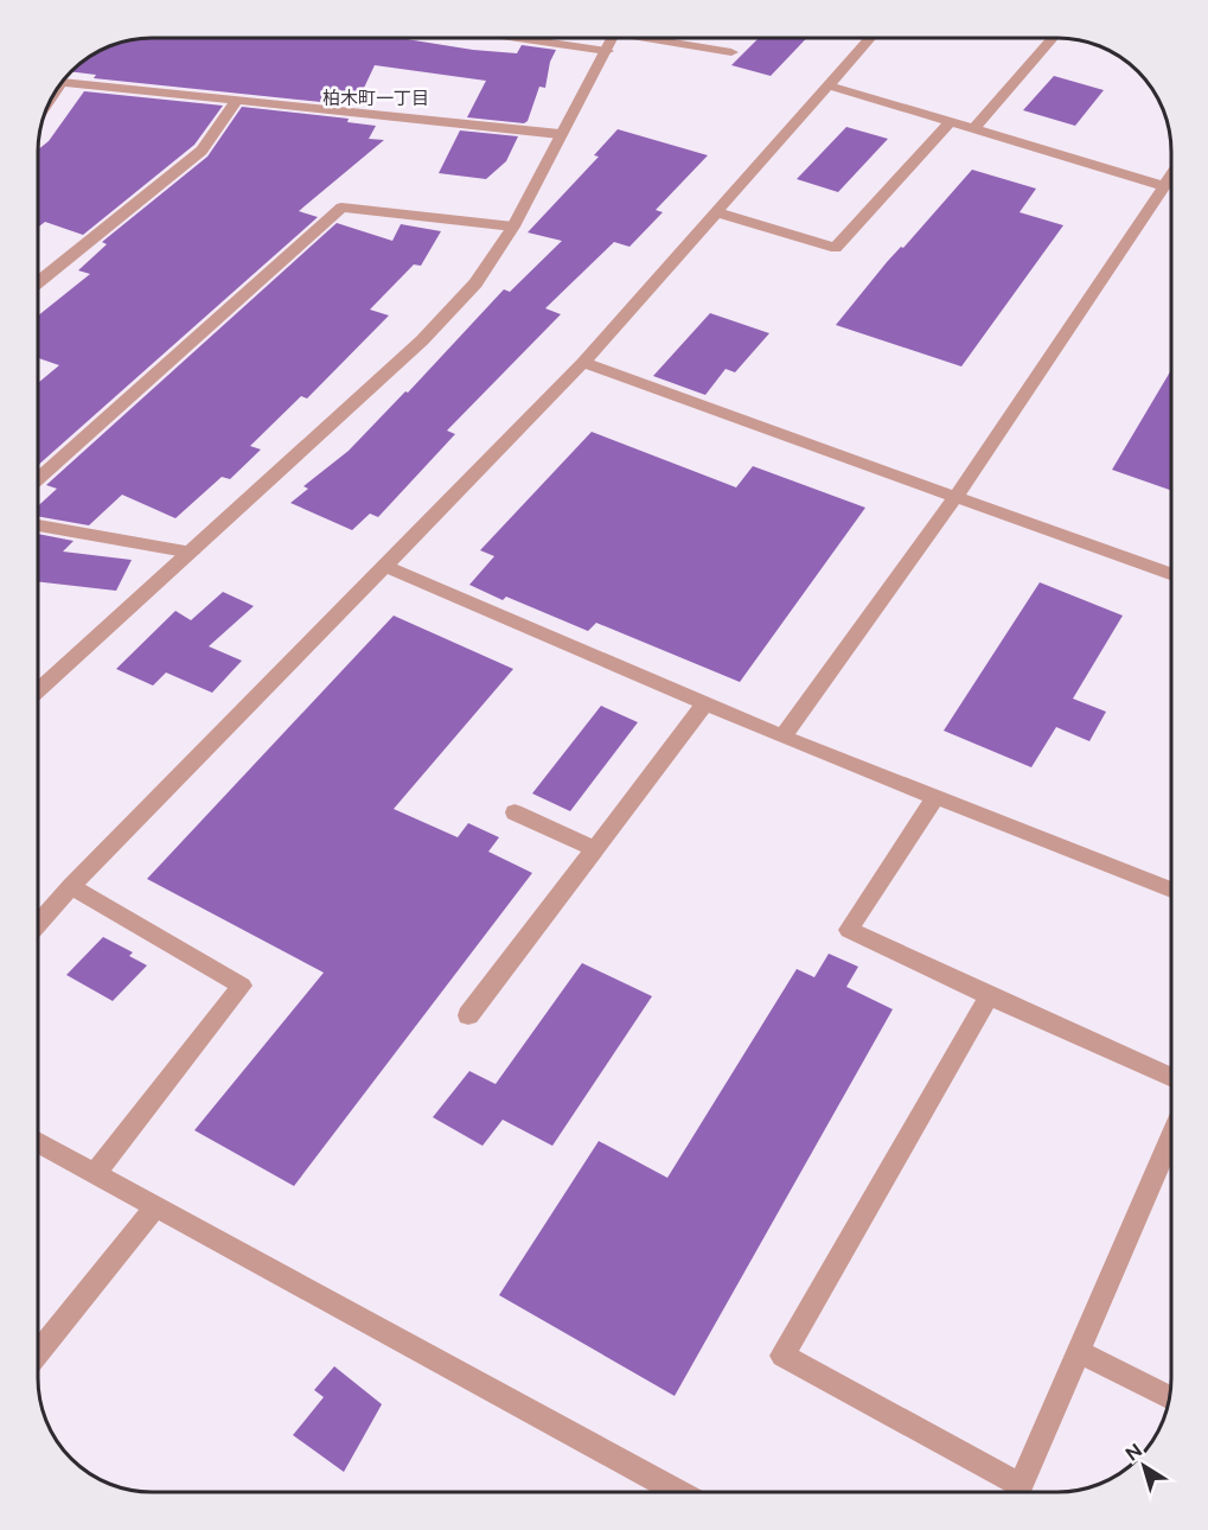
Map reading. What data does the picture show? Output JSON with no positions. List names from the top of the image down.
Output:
{
  "districts": ["柏木町一丁目"],
  "north": "top left"
}
